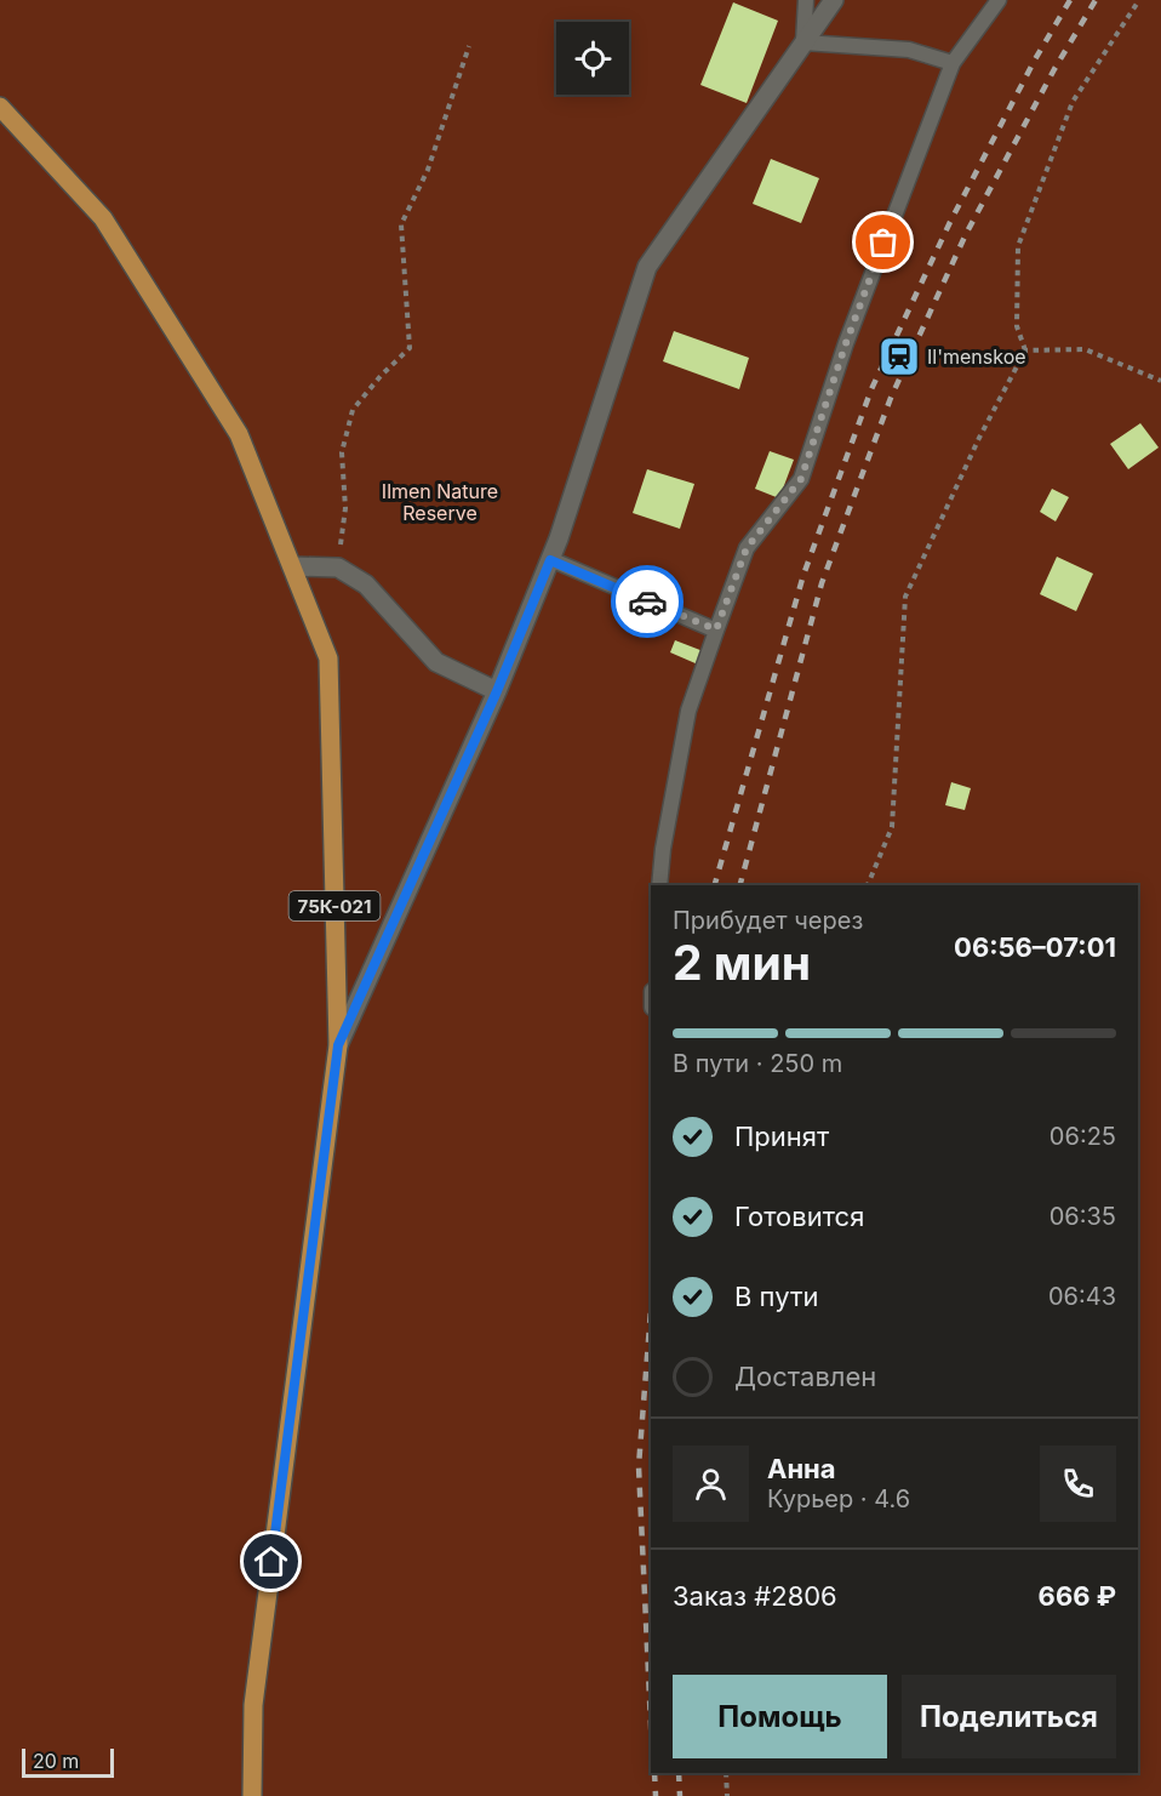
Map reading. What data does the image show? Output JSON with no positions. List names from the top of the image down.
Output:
{
  "streets": {
    "main road": ["75К-021"]
  },
  "parks": ["Ilmen Nature Reserve"],
  "places": {
    "station": ["Il'menskoe"]
  },
  "scale_bar": "20 m",
  "page": {
    "heading": ["2 мин", "Прибудет через", "06:56–07:01"],
    "panel": [
      "Анна",
      "Курьер · 4.6",
      "Заказ #2806",
      "666 ₽"
    ],
    "bar": "В пути · 250 m",
    "list": [
      ["Принят", "06:25"],
      ["Готовится", "06:35"],
      ["В пути", "06:43"],
      "Доставлен"
    ],
    "buttons": ["Помощь", "Поделиться"],
    "scale": "20 m"
  }
}
